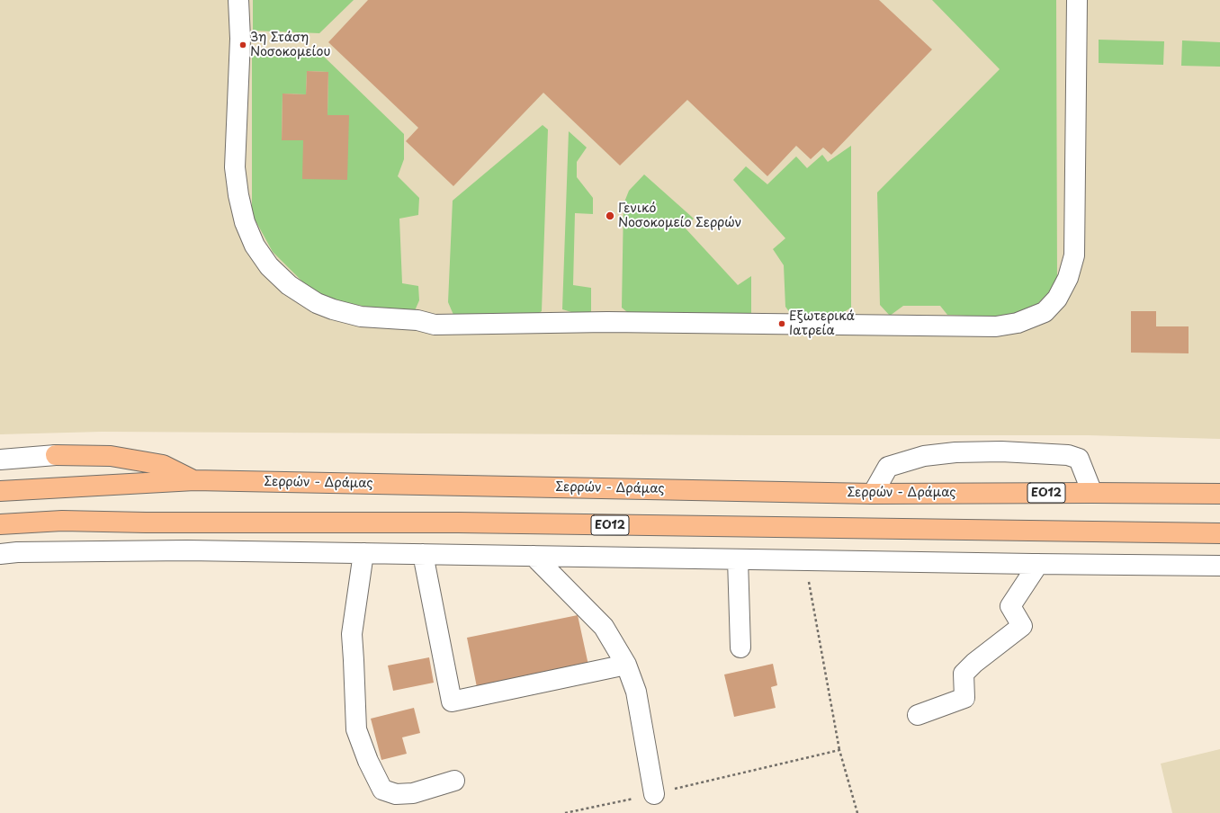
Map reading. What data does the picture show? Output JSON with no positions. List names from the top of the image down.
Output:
{
  "streets": {
    "main road": ["Σερρών - Δράμας", "ΕΟ12"]
  },
  "places": ["3η Στάση Νοσοκομείου", "Γενικό Νοσοκομείο Σερρών", "Εξωτερικά Ιατρεία"]
}
